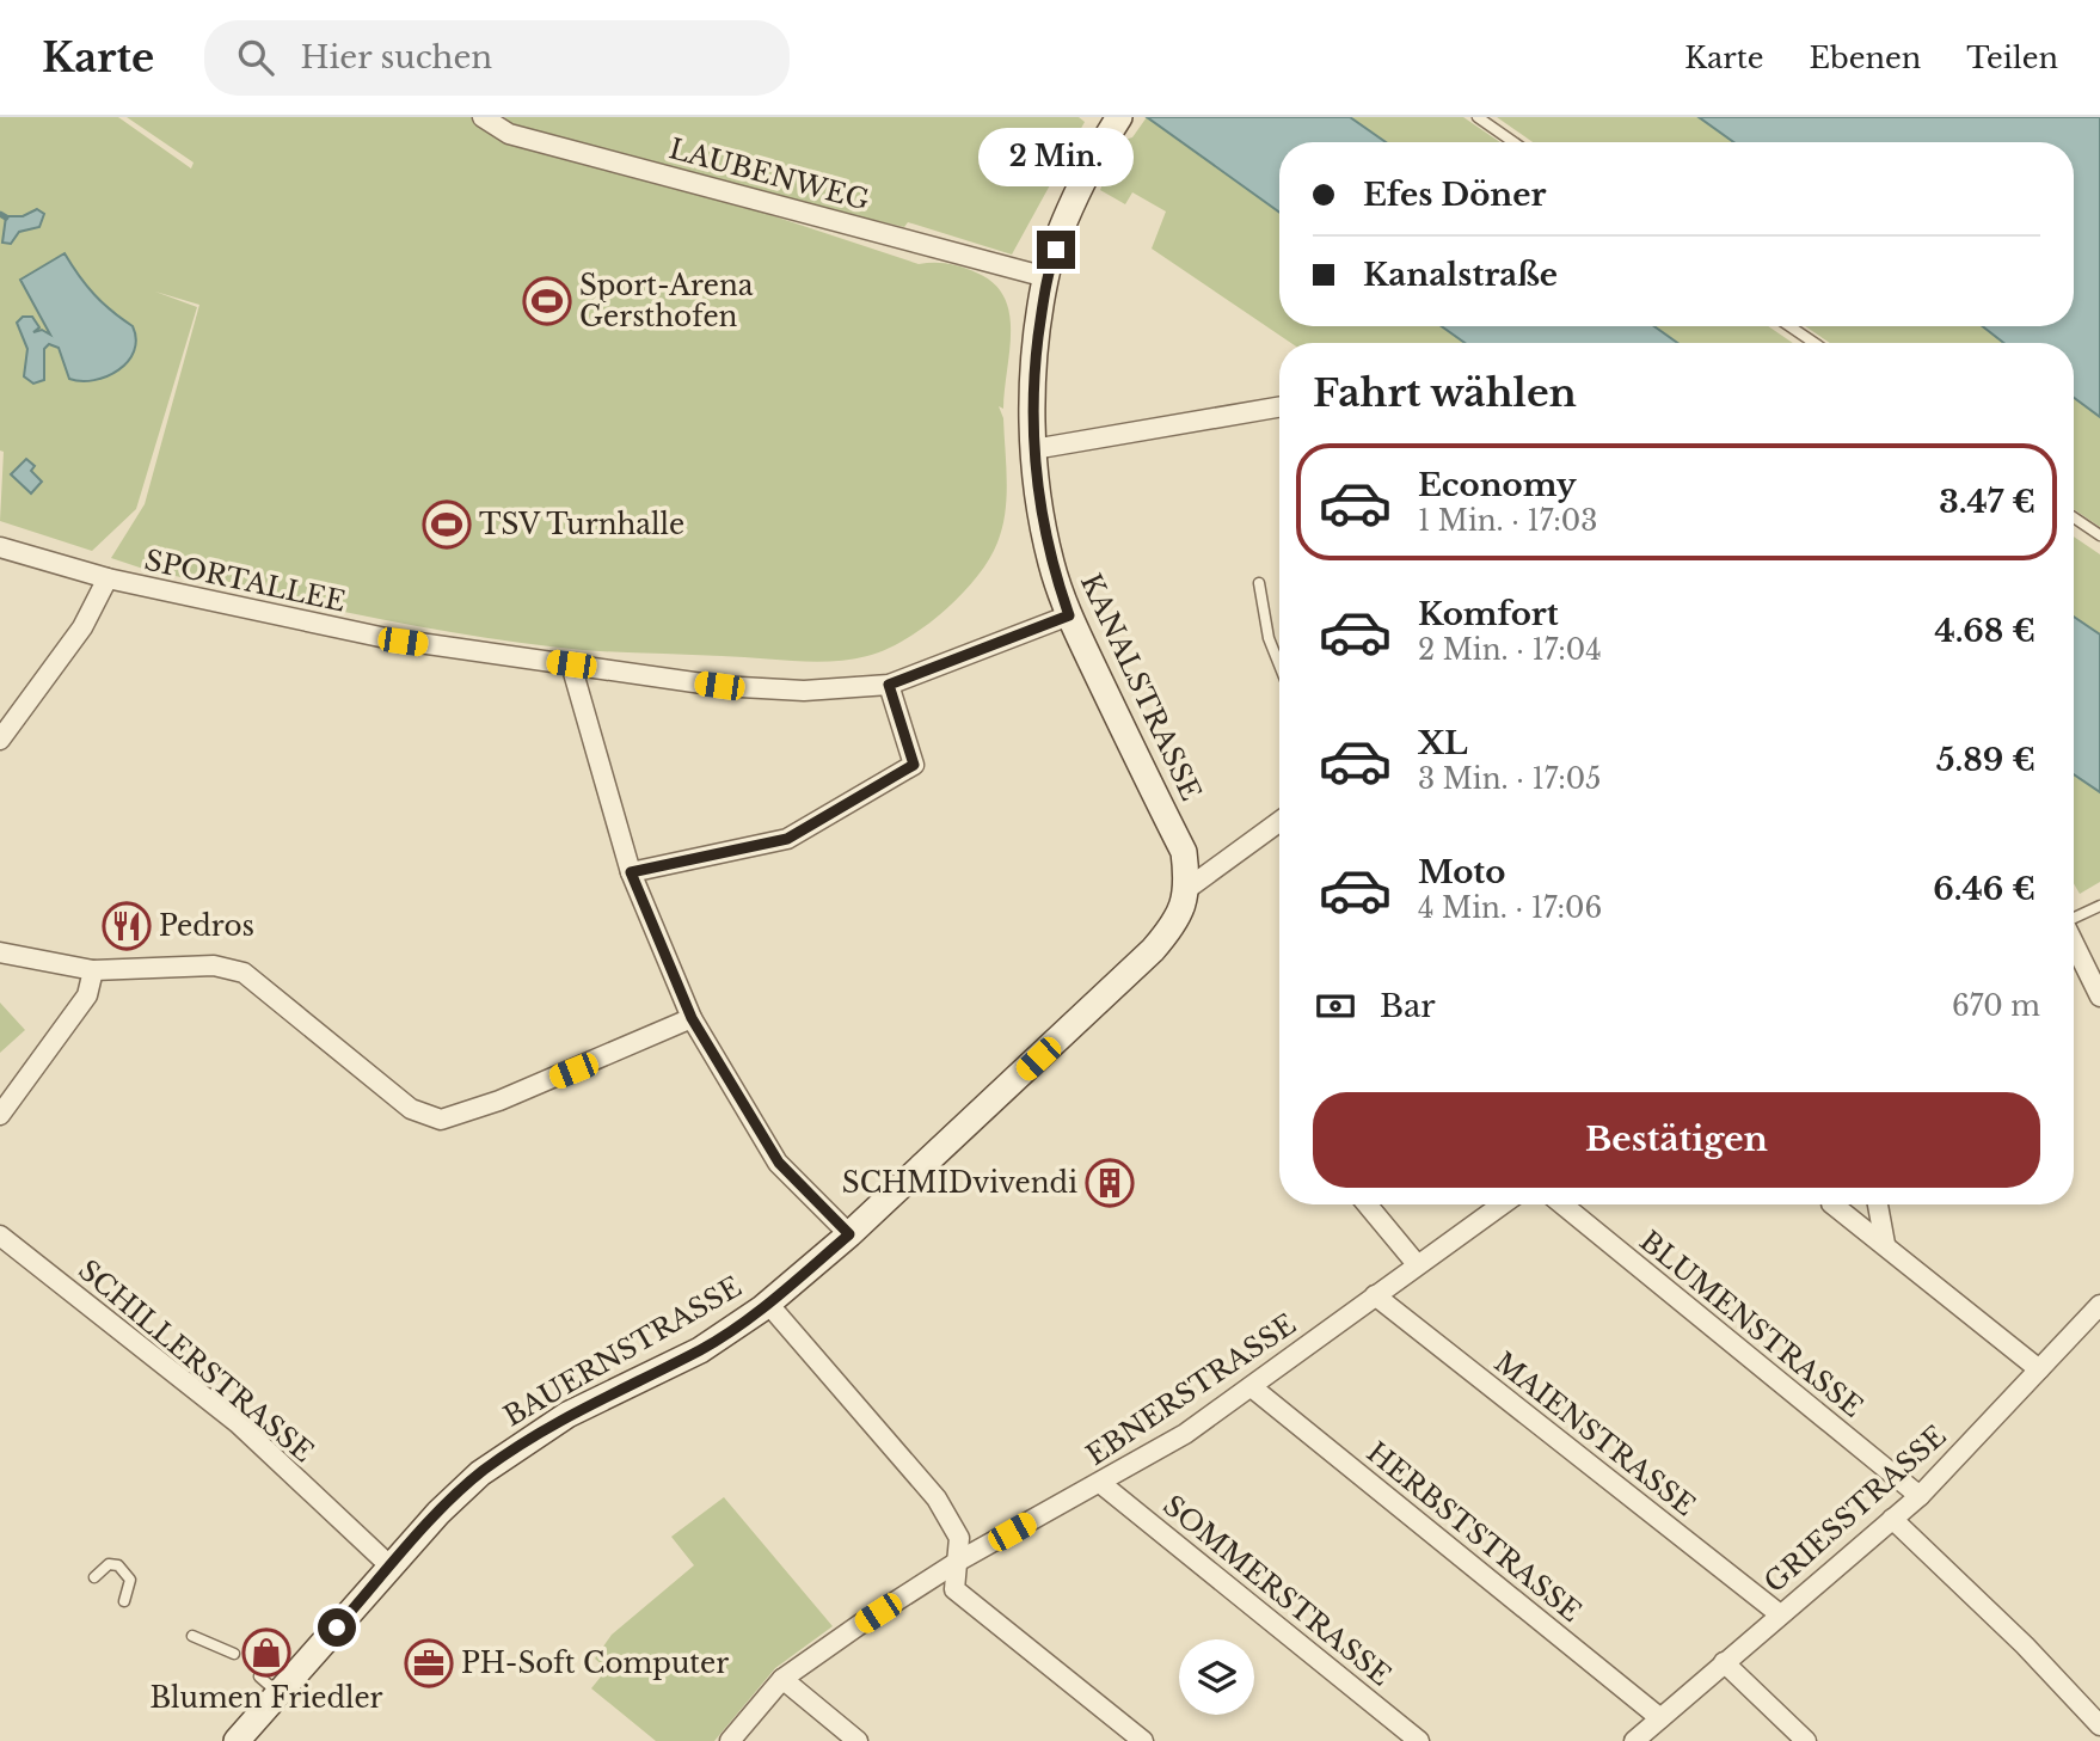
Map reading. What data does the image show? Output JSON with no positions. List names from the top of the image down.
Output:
{
  "streets": {
    "main road": ["KANALSTRASSE", "BAUERNSTRASSE"],
    "street": [
      "LAUBENWEG",
      "SPORTALLEE",
      "BLUMENSTRASSE",
      "SCHILLERSTRASSE",
      "EBNERSTRASSE",
      "MAIENSTRASSE",
      "GRIESSTRASSE",
      "HERBSTSTRASSE",
      "SOMMERSTRASSE"
    ]
  },
  "crossings": [
    ["LAUBENWEG", "KANALSTRASSE"],
    ["SPORTALLEE", "KANALSTRASSE"],
    ["KANALSTRASSE", "BAUERNSTRASSE"],
    ["BLUMENSTRASSE", "GRIESSTRASSE"],
    ["BAUERNSTRASSE", "SCHILLERSTRASSE"],
    ["EBNERSTRASSE", "MAIENSTRASSE"],
    ["EBNERSTRASSE", "HERBSTSTRASSE"],
    ["EBNERSTRASSE", "SOMMERSTRASSE"],
    ["MAIENSTRASSE", "GRIESSTRASSE"],
    ["GRIESSTRASSE", "HERBSTSTRASSE"]
  ],
  "places": {
    "sports": ["Sport-Arena Gersthofen", "TSV Turnhalle"],
    "restaurant": ["Pedros"],
    "building": ["SCHMIDvivendi"],
    "shop": ["Blumen Friedler"],
    "office": ["PH-Soft Computer"]
  },
  "page": {
    "header": "Karte",
    "search": "Hier suchen",
    "nav": ["Karte", "Ebenen", "Teilen"],
    "bubble": "2 Min.",
    "banner": ["Efes Döner", "Kanalstraße"],
    "heading": "Fahrt wählen",
    "list": [
      {
        "name": "Economy",
        "note": "1 Min. · 17:03",
        "value": "3.47 €"
      },
      {
        "name": "Komfort",
        "note": "2 Min. · 17:04",
        "value": "4.68 €"
      },
      {
        "name": "XL",
        "note": "3 Min. · 17:05",
        "value": "5.89 €"
      },
      {
        "name": "Moto",
        "note": "4 Min. · 17:06",
        "value": "6.46 €"
      }
    ],
    "pay": ["Bar", "670 m"],
    "buttons": "Bestätigen"
  }
}
